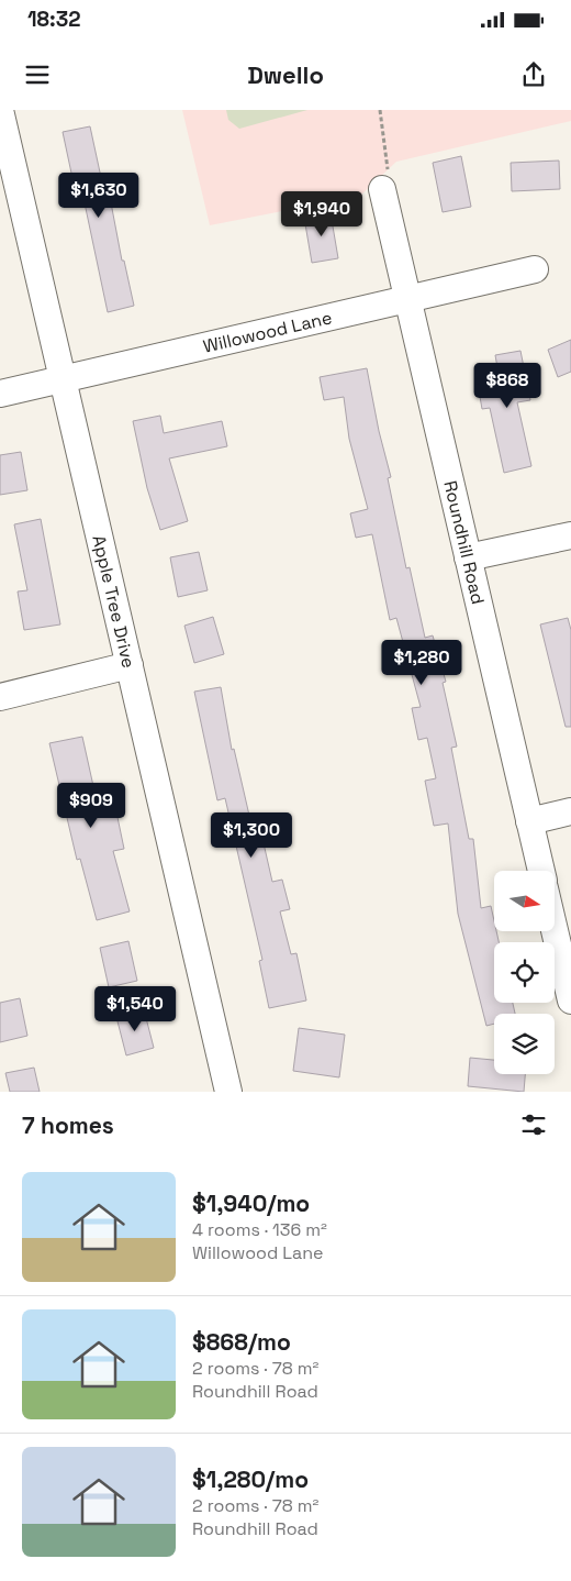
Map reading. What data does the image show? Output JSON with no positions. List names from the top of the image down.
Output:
{
  "streets": {
    "street": ["Willowood Lane", "Roundhill Road", "Apple Tree Drive"]
  },
  "crossings": [
    ["Willowood Lane", "Roundhill Road"],
    ["Willowood Lane", "Apple Tree Drive"]
  ],
  "north": "right",
  "page": {
    "status": "18:32",
    "header": "Dwello",
    "price": [
      "$1,630",
      "$1,940",
      "$868",
      "$1,280",
      "$909",
      "$1,300",
      "$1,540"
    ],
    "heading": "7 homes",
    "list": [
      {
        "name": "$1,940/mo",
        "note": "4 rooms · 136 m² · Willowood Lane"
      },
      {
        "name": "$868/mo",
        "note": "2 rooms · 78 m² · Roundhill Road"
      },
      {
        "name": "$1,280/mo",
        "note": "2 rooms · 78 m² · Roundhill Road"
      }
    ]
  }
}
